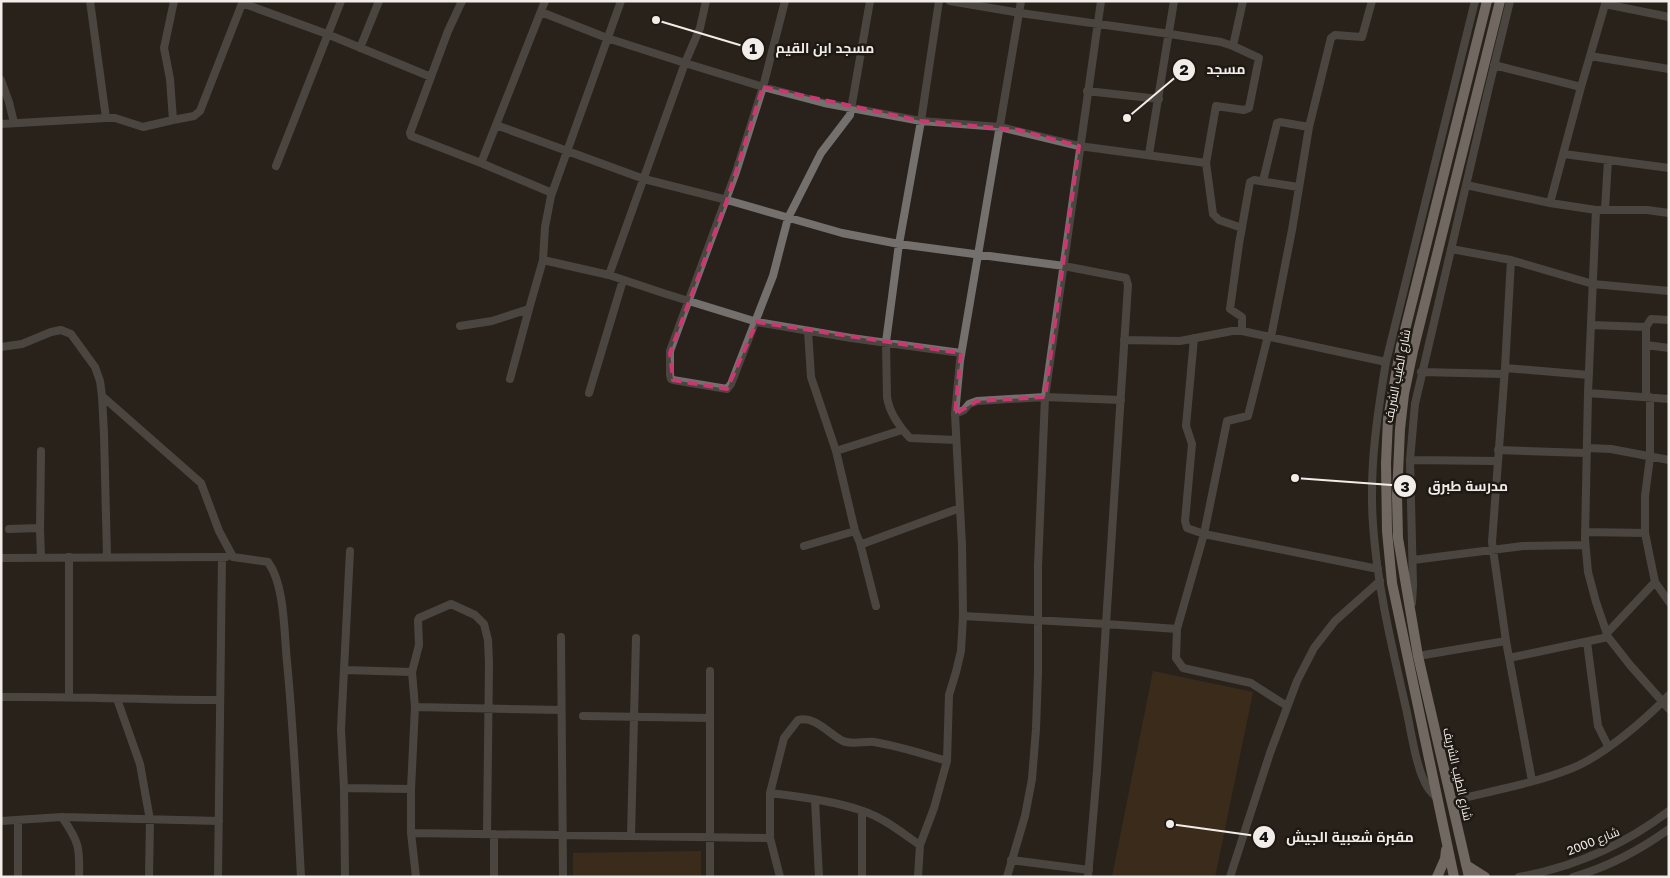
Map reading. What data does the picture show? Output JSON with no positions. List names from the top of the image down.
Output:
{
  "streets": {
    "main road": ["شارع الطيب الشريف"],
    "street": ["شارع 2000"]
  },
  "places": [
    "مسجد ابن القيم",
    "مسجد",
    "مدرسة طبرق",
    "مقبرة شعبية الجيش"
  ]
}
